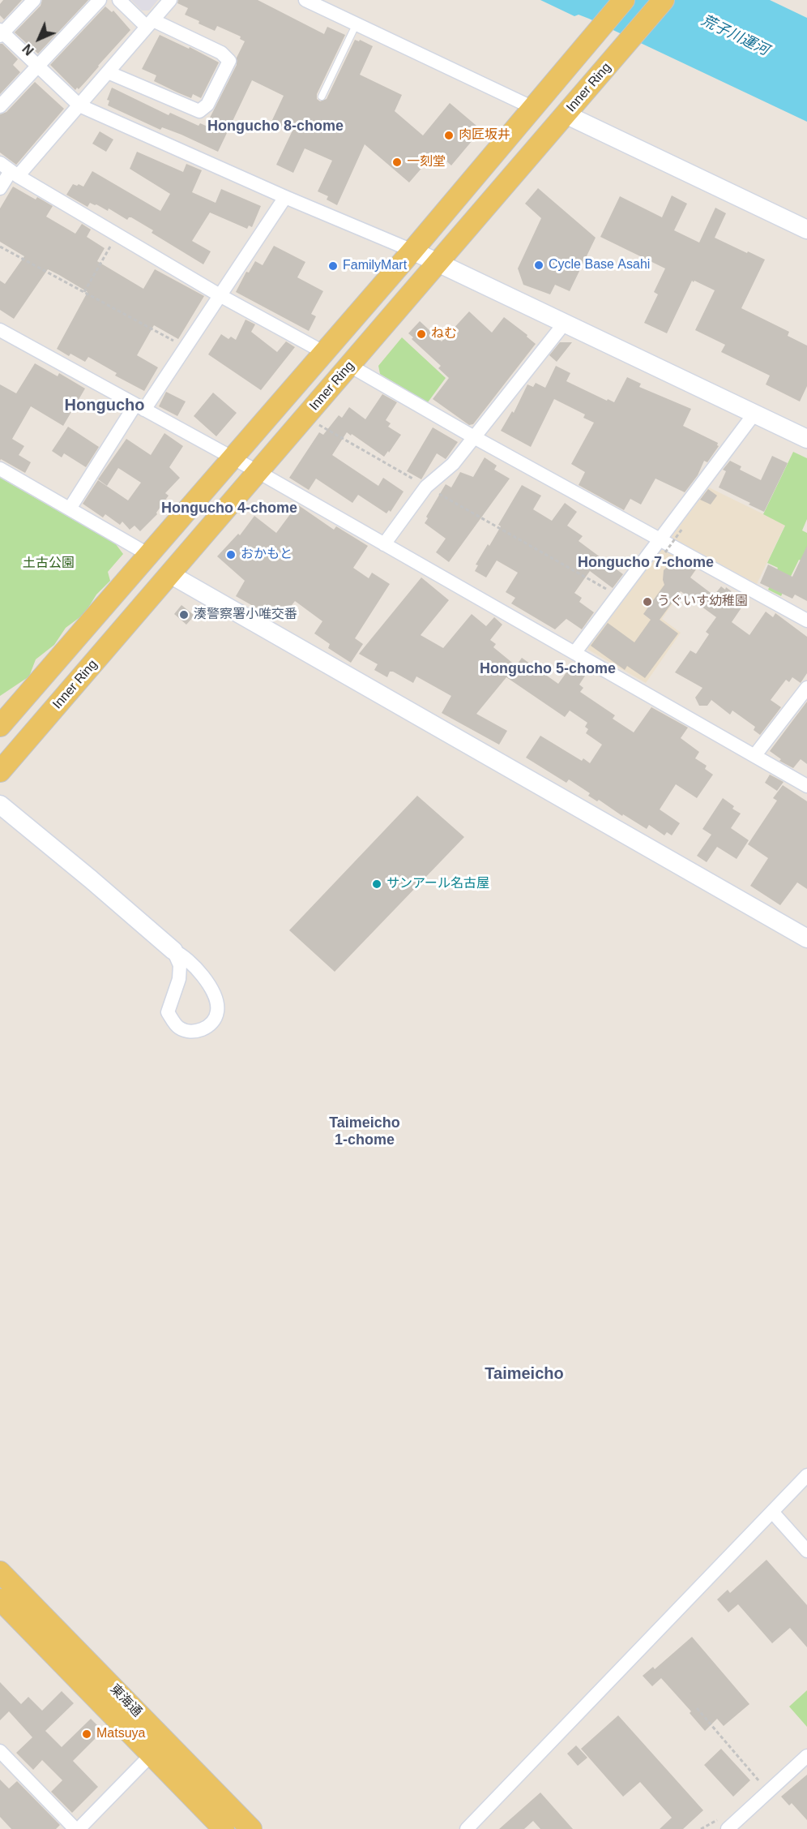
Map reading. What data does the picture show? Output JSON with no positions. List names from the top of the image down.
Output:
{
  "streets": {
    "main road": ["Inner Ring", "東海通"]
  },
  "districts": [
    "Hongucho 8-chome",
    "Hongucho",
    "Hongucho 4-chome",
    "Hongucho 7-chome",
    "Hongucho 5-chome",
    "Taimeicho 1-chome",
    "Taimeicho"
  ],
  "water": ["荒子川運河"],
  "parks": ["土古公園"],
  "places": [
    "肉匠坂井",
    "一刻堂",
    "Cycle Base Asahi",
    "FamilyMart",
    "ねむ",
    "おかもと",
    "うぐいす幼稚園",
    "湊警察署小唯交番",
    "サンアール名古屋",
    "Matsuya"
  ],
  "north": "bottom left"
}
